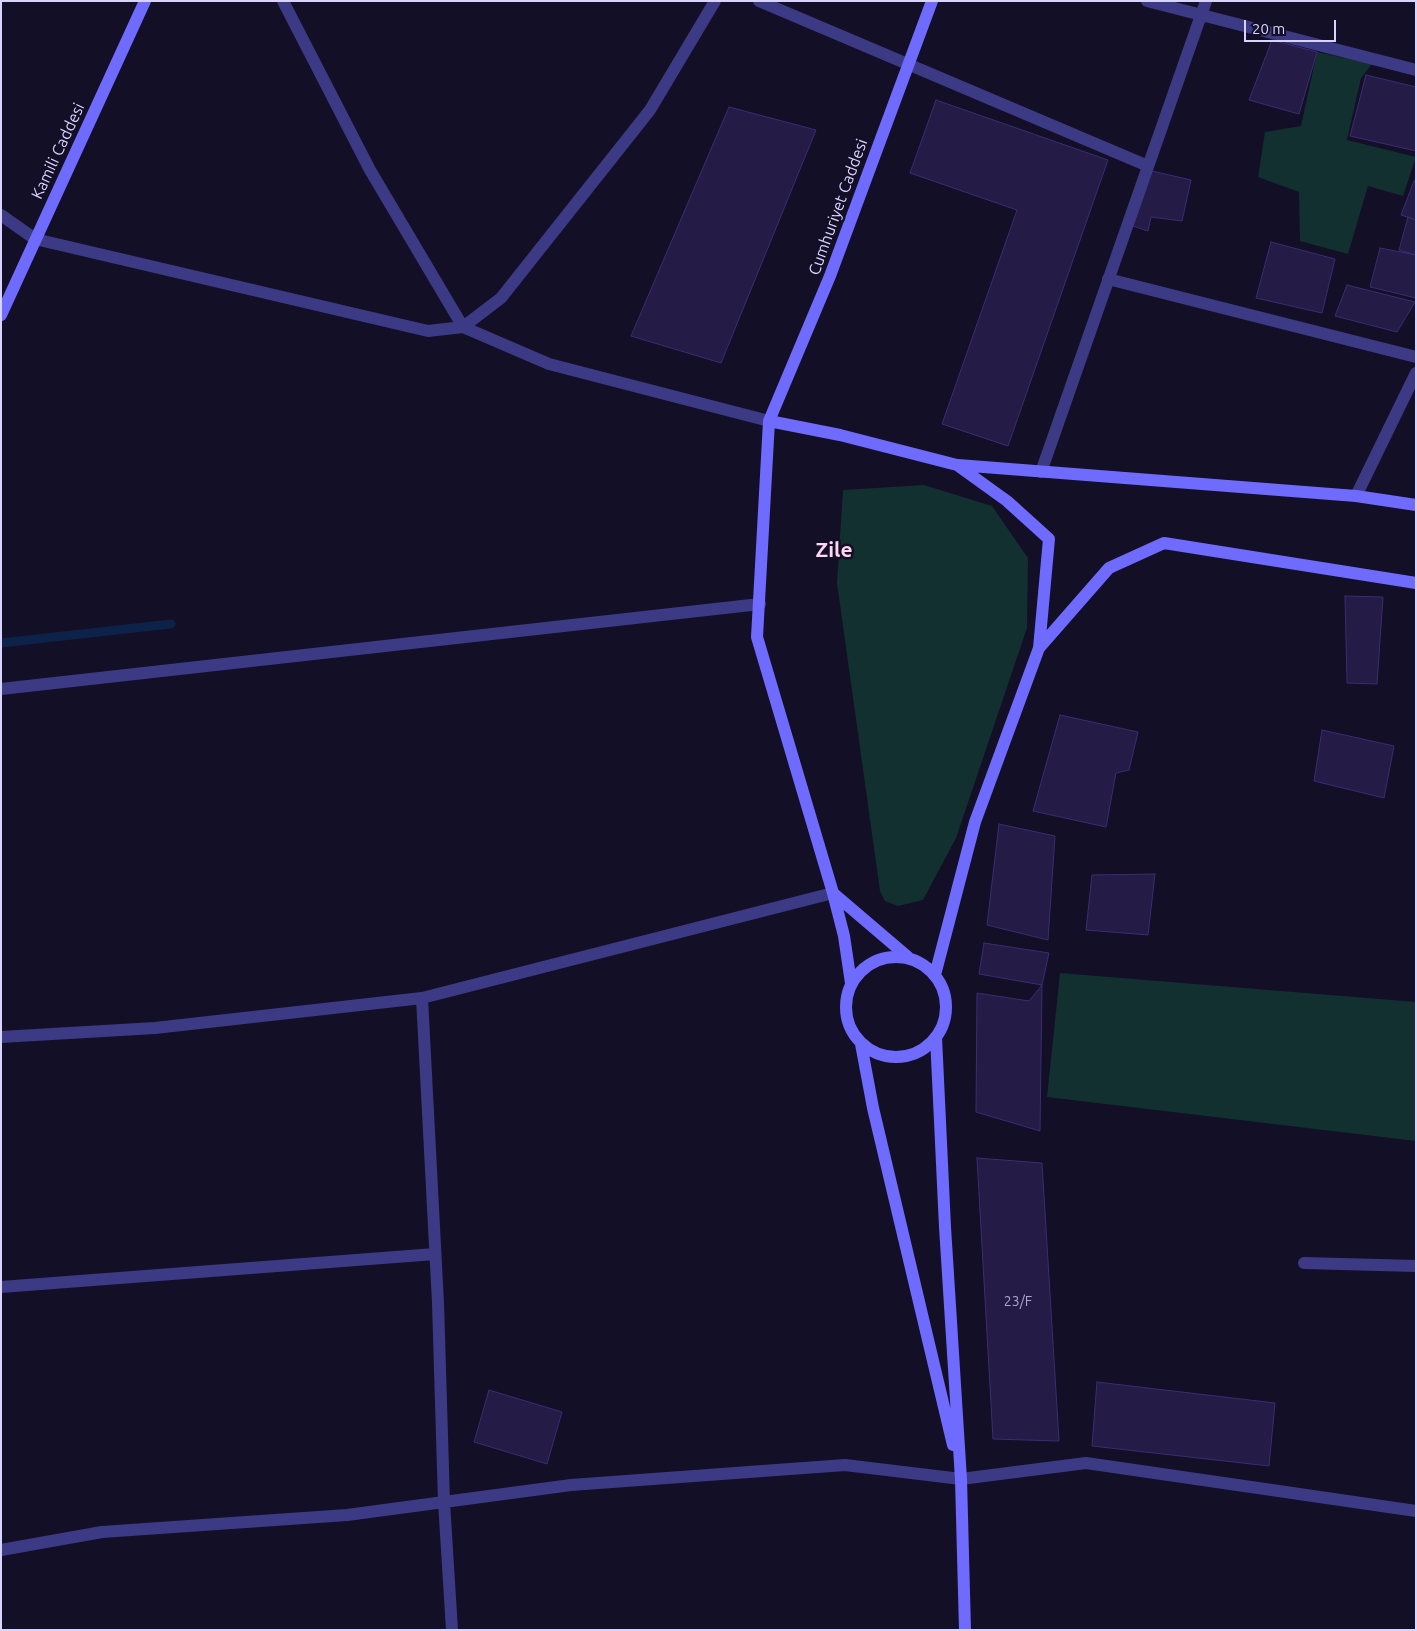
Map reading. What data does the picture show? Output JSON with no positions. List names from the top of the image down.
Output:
{
  "streets": {
    "main road": ["Kamili Caddesi", "Cumhuriyet Caddesi"]
  },
  "districts": ["Zile"],
  "house_numbers": ["23/F"],
  "scale_bar": "20 m"
}
